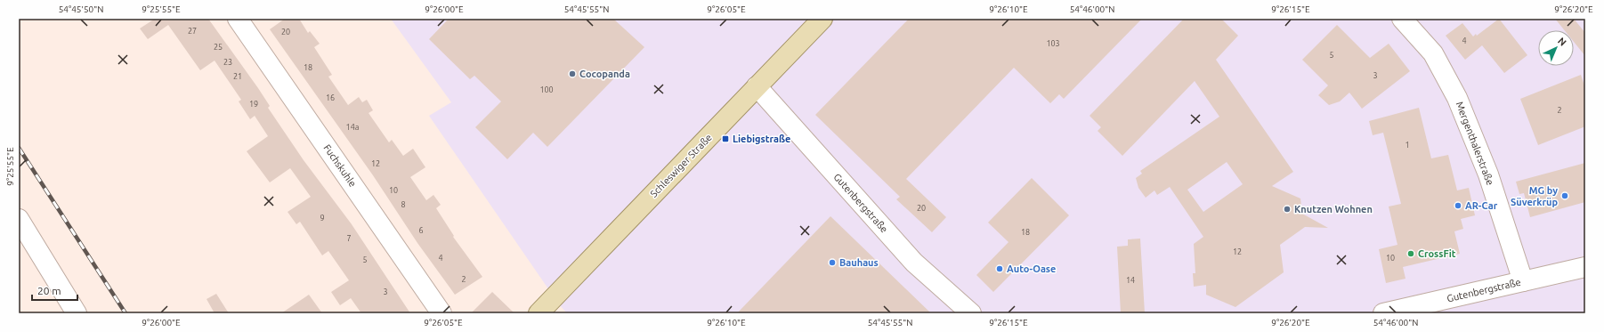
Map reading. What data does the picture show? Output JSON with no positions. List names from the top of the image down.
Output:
{
  "streets": {
    "main road": ["Schleswiger Straße"],
    "street": ["Mergenthalerstraße", "Fuchskuhle", "Gutenbergstraße"]
  },
  "crossings": [
    ["Mergenthalerstraße", "Gutenbergstraße"],
    ["Schleswiger Straße", "Gutenbergstraße"]
  ],
  "places": {
    "other": [
      "Cocopanda",
      "MG by Süverkrüp",
      "AR-Car",
      "Knutzen Wohnen",
      "CrossFit",
      "Bauhaus",
      "Auto-Oase"
    ],
    "transit": ["Liebigstraße"]
  },
  "house_numbers": [
    "27",
    "20",
    "4",
    "103",
    "25",
    "5",
    "23",
    "18",
    "3",
    "21",
    "100",
    "16",
    "19",
    "2",
    "14a",
    "1",
    "12",
    "10",
    "8",
    "20",
    "9",
    "6",
    "18",
    "7",
    "12",
    "4",
    "10",
    "5",
    "2",
    "14",
    "3"
  ],
  "scale_bar": "20 m",
  "north": "top right",
  "coordinates": [
    "54°45'50\"N",
    "9°25'55\"E",
    "9°26'00\"E",
    "54°45'55\"N",
    "9°26'05\"E",
    "9°26'10\"E",
    "54°46'00\"N",
    "9°26'15\"E",
    "9°26'20\"E"
  ]
}
